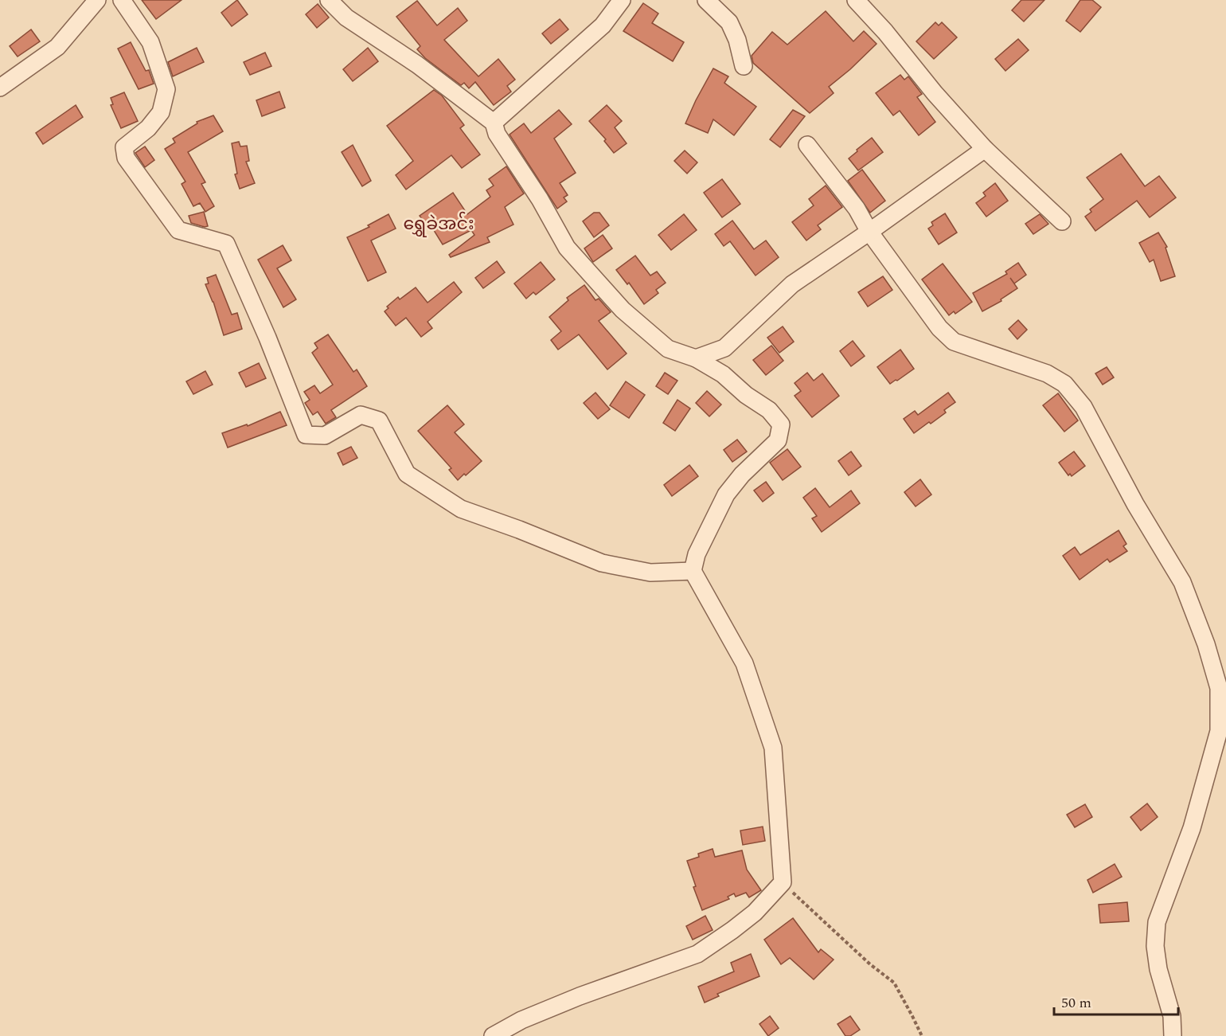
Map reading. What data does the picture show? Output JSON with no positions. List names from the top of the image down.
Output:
{
  "districts": ["ရွှေခဲအင်း"],
  "scale_bar": "50 m"
}
